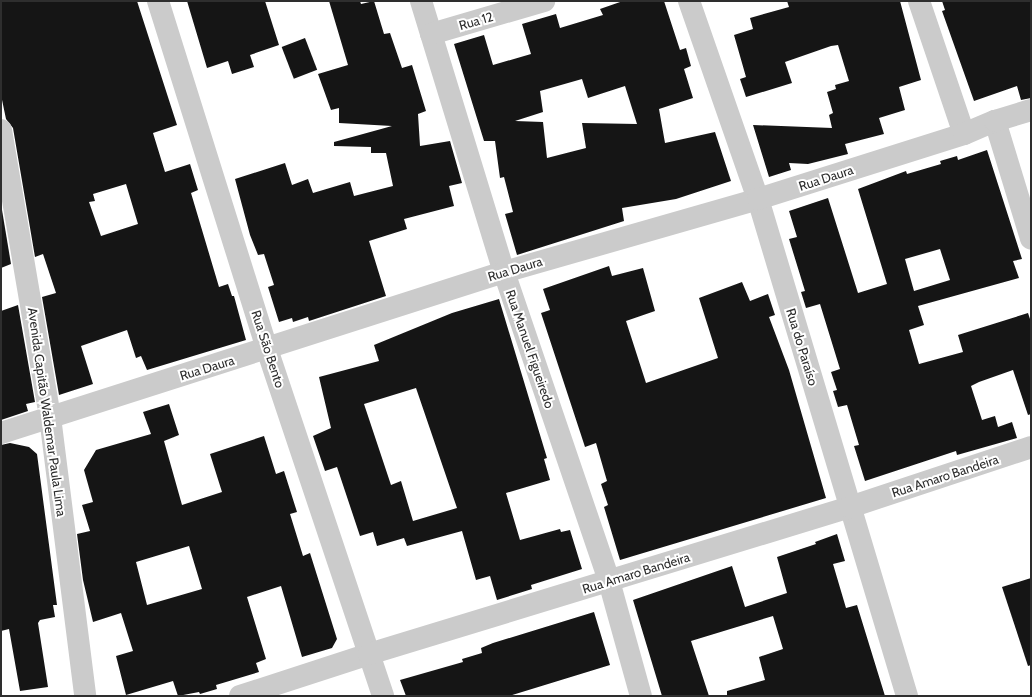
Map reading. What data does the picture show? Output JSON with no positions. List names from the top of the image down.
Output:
{
  "streets": {
    "street": [
      "Rua 12",
      "Rua Daura",
      "Rua do Paraíso",
      "Rua São Bento",
      "Rua Manuel Figueiredo",
      "Avenida Capitão Waldemar Paula Lima",
      "Rua Amaro Bandeira"
    ]
  },
  "crossings": [
    ["Rua 12", "Rua Manuel Figueiredo"],
    ["Rua Daura", "Rua do Paraíso"],
    ["Rua Daura", "Rua São Bento"],
    ["Rua Daura", "Rua Manuel Figueiredo"],
    ["Rua Daura", "Avenida Capitão Waldemar Paula Lima"],
    ["Rua do Paraíso", "Rua Amaro Bandeira"],
    ["Rua São Bento", "Rua Amaro Bandeira"],
    ["Rua Manuel Figueiredo", "Rua Amaro Bandeira"]
  ]
}
